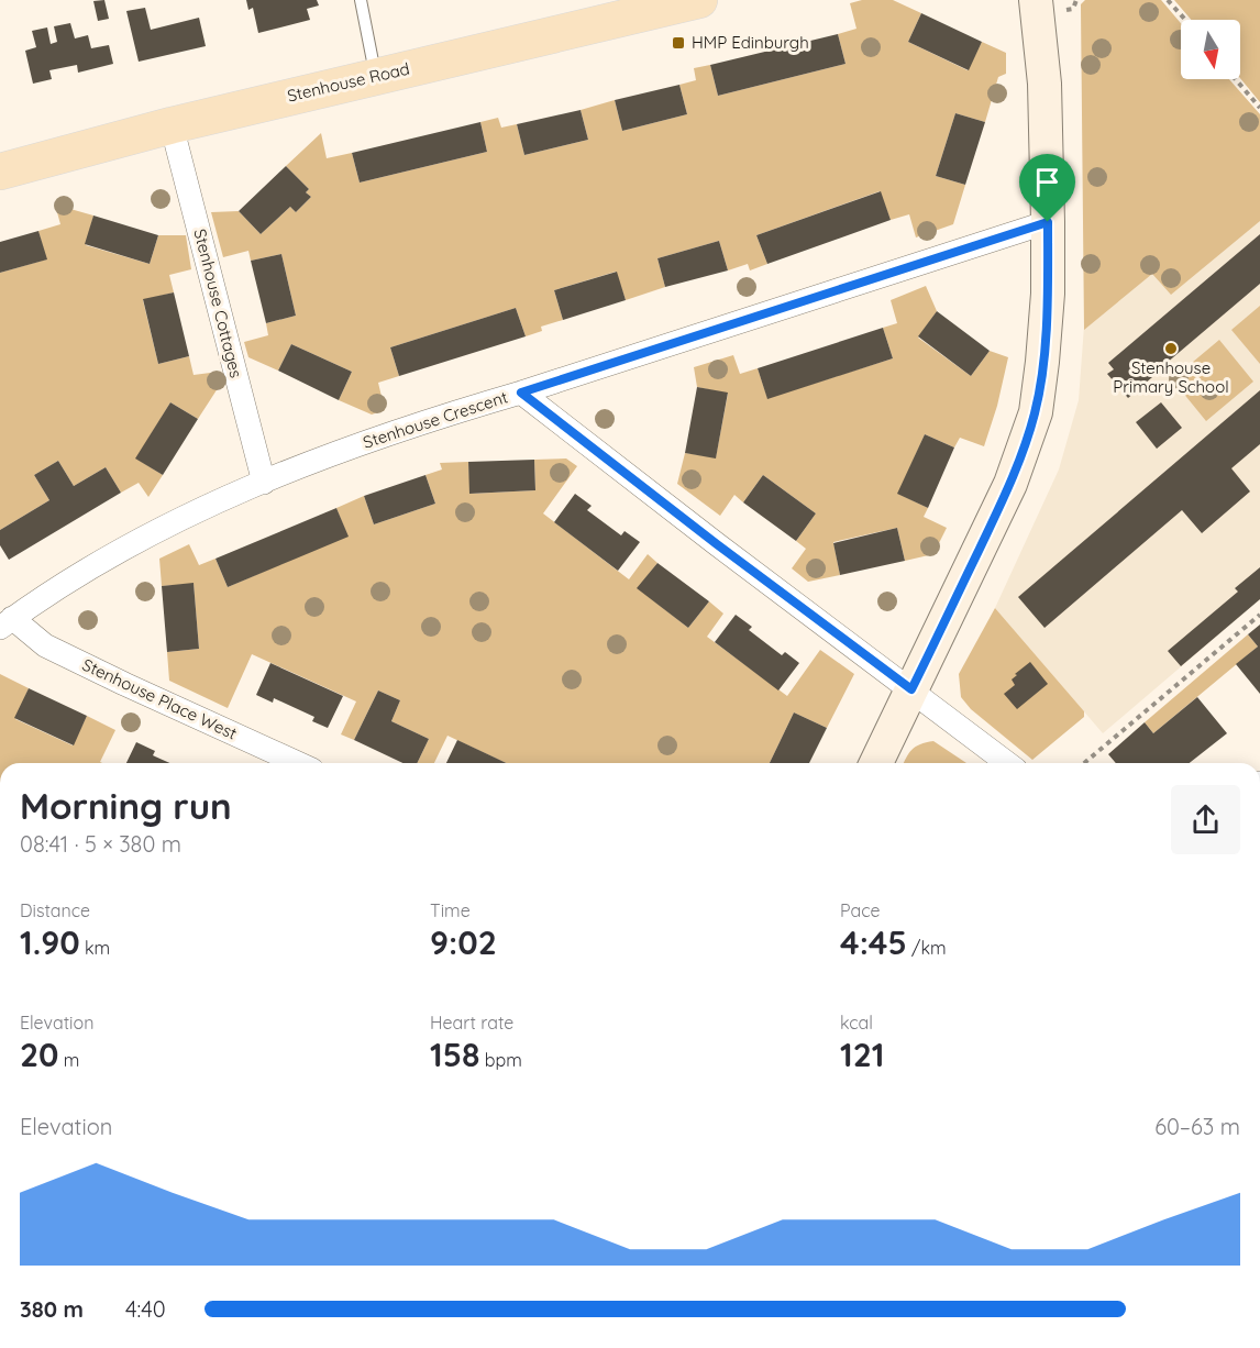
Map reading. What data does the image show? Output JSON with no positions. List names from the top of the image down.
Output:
{
  "streets": {
    "main road": ["Stenhouse Road"],
    "street": ["Stenhouse Cottages", "Stenhouse Crescent", "Stenhouse Place West"]
  },
  "crossings": [
    ["Stenhouse Road", "Stenhouse Cottages"],
    ["Stenhouse Cottages", "Stenhouse Crescent"],
    ["Stenhouse Crescent", "Stenhouse Place West"]
  ],
  "places": {
    "transit": ["HMP Edinburgh"],
    "other": ["Stenhouse Primary School"]
  },
  "north": "bottom",
  "page": {
    "heading": ["Morning run", "08:41 · 5 × 380 m"],
    "stats": [
      ["Distance", "1.90 km"],
      ["Time", "9:02"],
      ["Pace", "4:45 /km"],
      ["Elevation", "20 m"],
      ["Heart rate", "158 bpm"],
      ["kcal", "121"]
    ],
    "chart": ["Elevation", "60–63 m"],
    "list": [
      {
        "name": "380 m",
        "note": "4:40"
      }
    ]
  }
}
